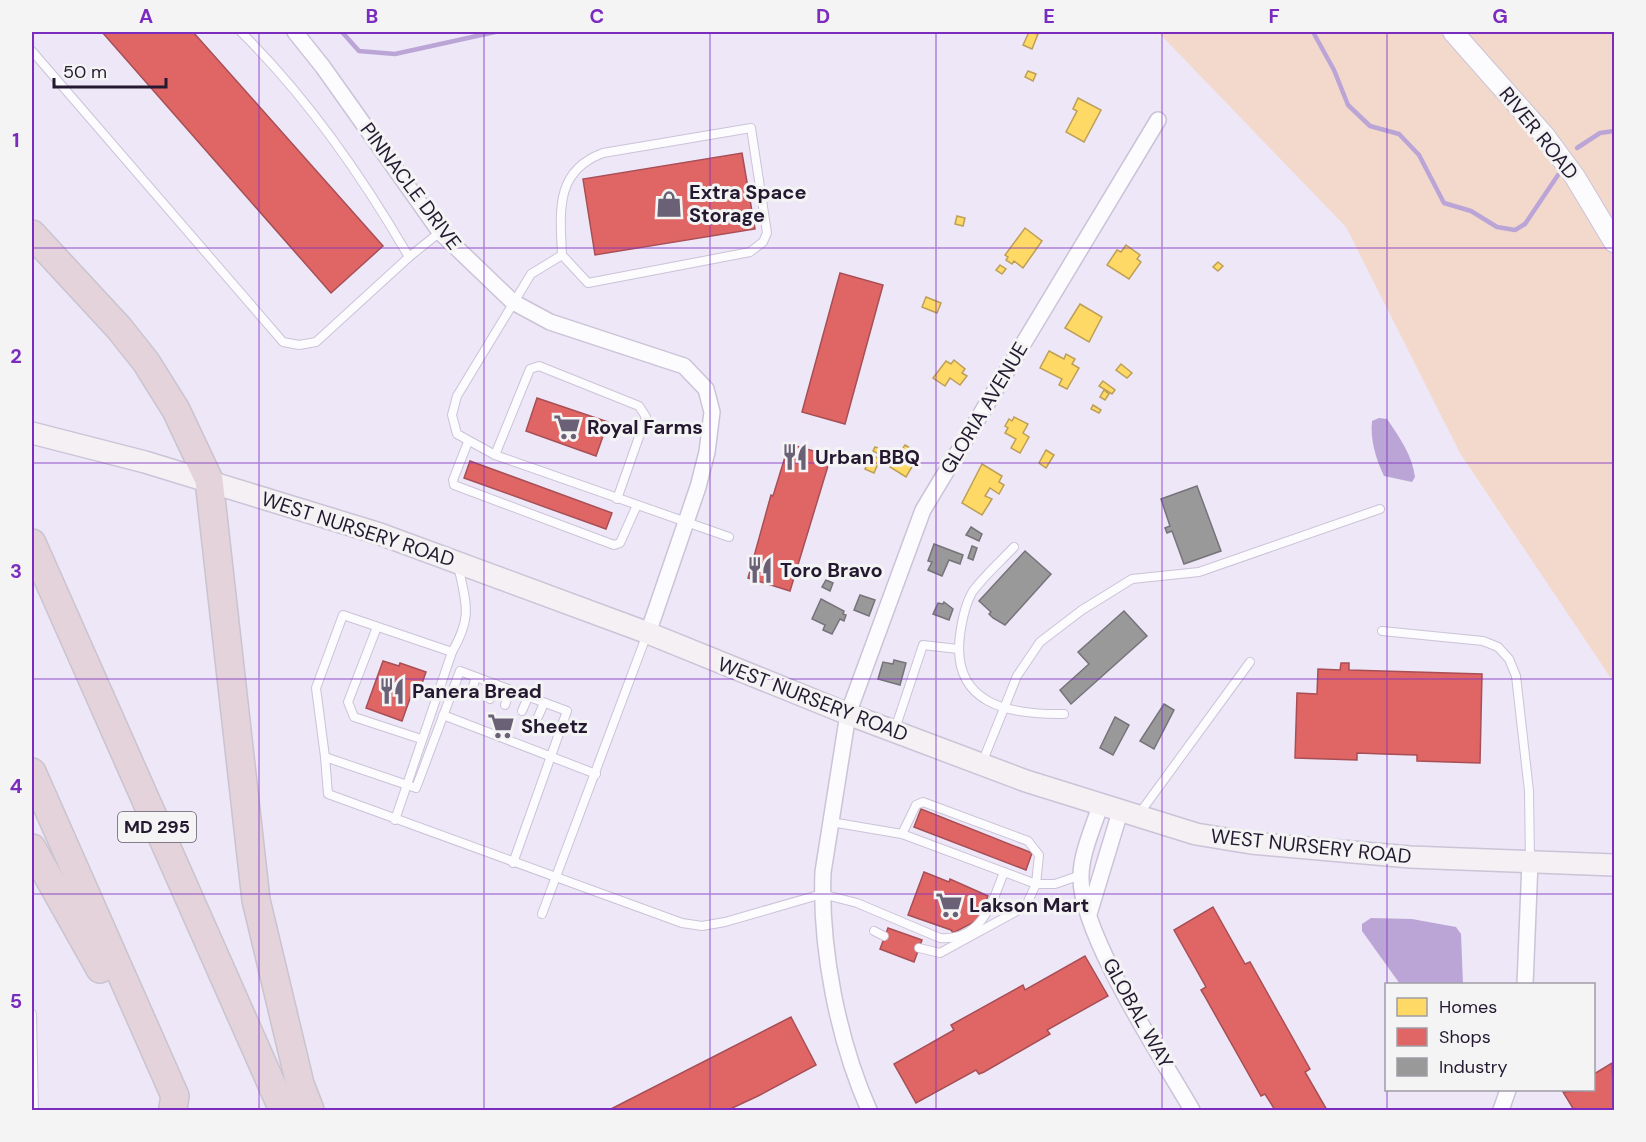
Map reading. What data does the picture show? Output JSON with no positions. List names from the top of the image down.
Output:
{
  "streets": {
    "highway": ["MD 295"],
    "main road": ["WEST NURSERY ROAD"],
    "street": [
      "RIVER ROAD",
      "PINNACLE DRIVE",
      "GLORIA AVENUE",
      "GLOBAL WAY"
    ]
  },
  "crossings": [
    ["PINNACLE DRIVE", "WEST NURSERY ROAD"],
    ["GLORIA AVENUE", "WEST NURSERY ROAD"],
    ["WEST NURSERY ROAD", "GLOBAL WAY"]
  ],
  "places": {
    "shop": ["Extra Space Storage"],
    "supermarket": ["Royal Farms", "Sheetz", "Lakson Mart"],
    "restaurant": ["Urban BBQ", "Toro Bravo", "Panera Bread"]
  },
  "legend": ["Homes", "Shops", "Industry"],
  "scale_bar": "50 m",
  "grid": {
    "columns": [
      "A",
      "B",
      "C",
      "D",
      "E",
      "F",
      "G"
    ],
    "rows": [
      "1",
      "2",
      "3",
      "4",
      "5"
    ]
  }
}
